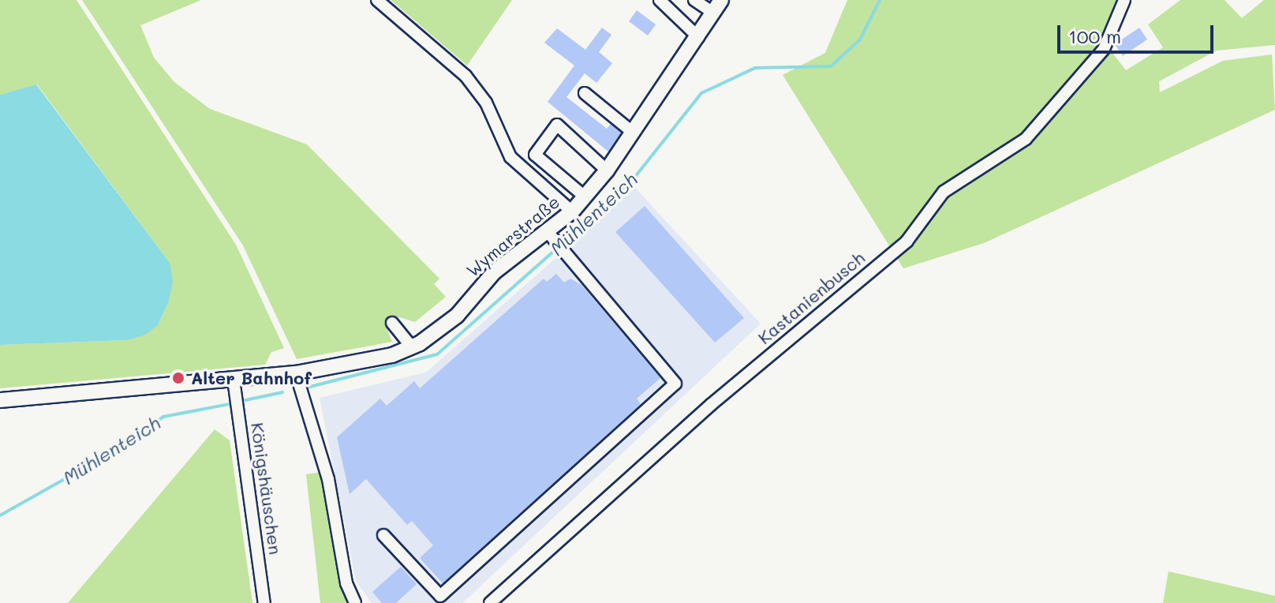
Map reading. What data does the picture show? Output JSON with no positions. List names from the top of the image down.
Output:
{
  "streets": {
    "main road": ["Wymarstraße"],
    "street": ["Kastanienbusch", "Königshäuschen"]
  },
  "crossings": [
    ["Wymarstraße", "Königshäuschen"]
  ],
  "water": ["Mühlenteich"],
  "places": ["Alter Bahnhof"],
  "scale_bar": "100 m"
}
